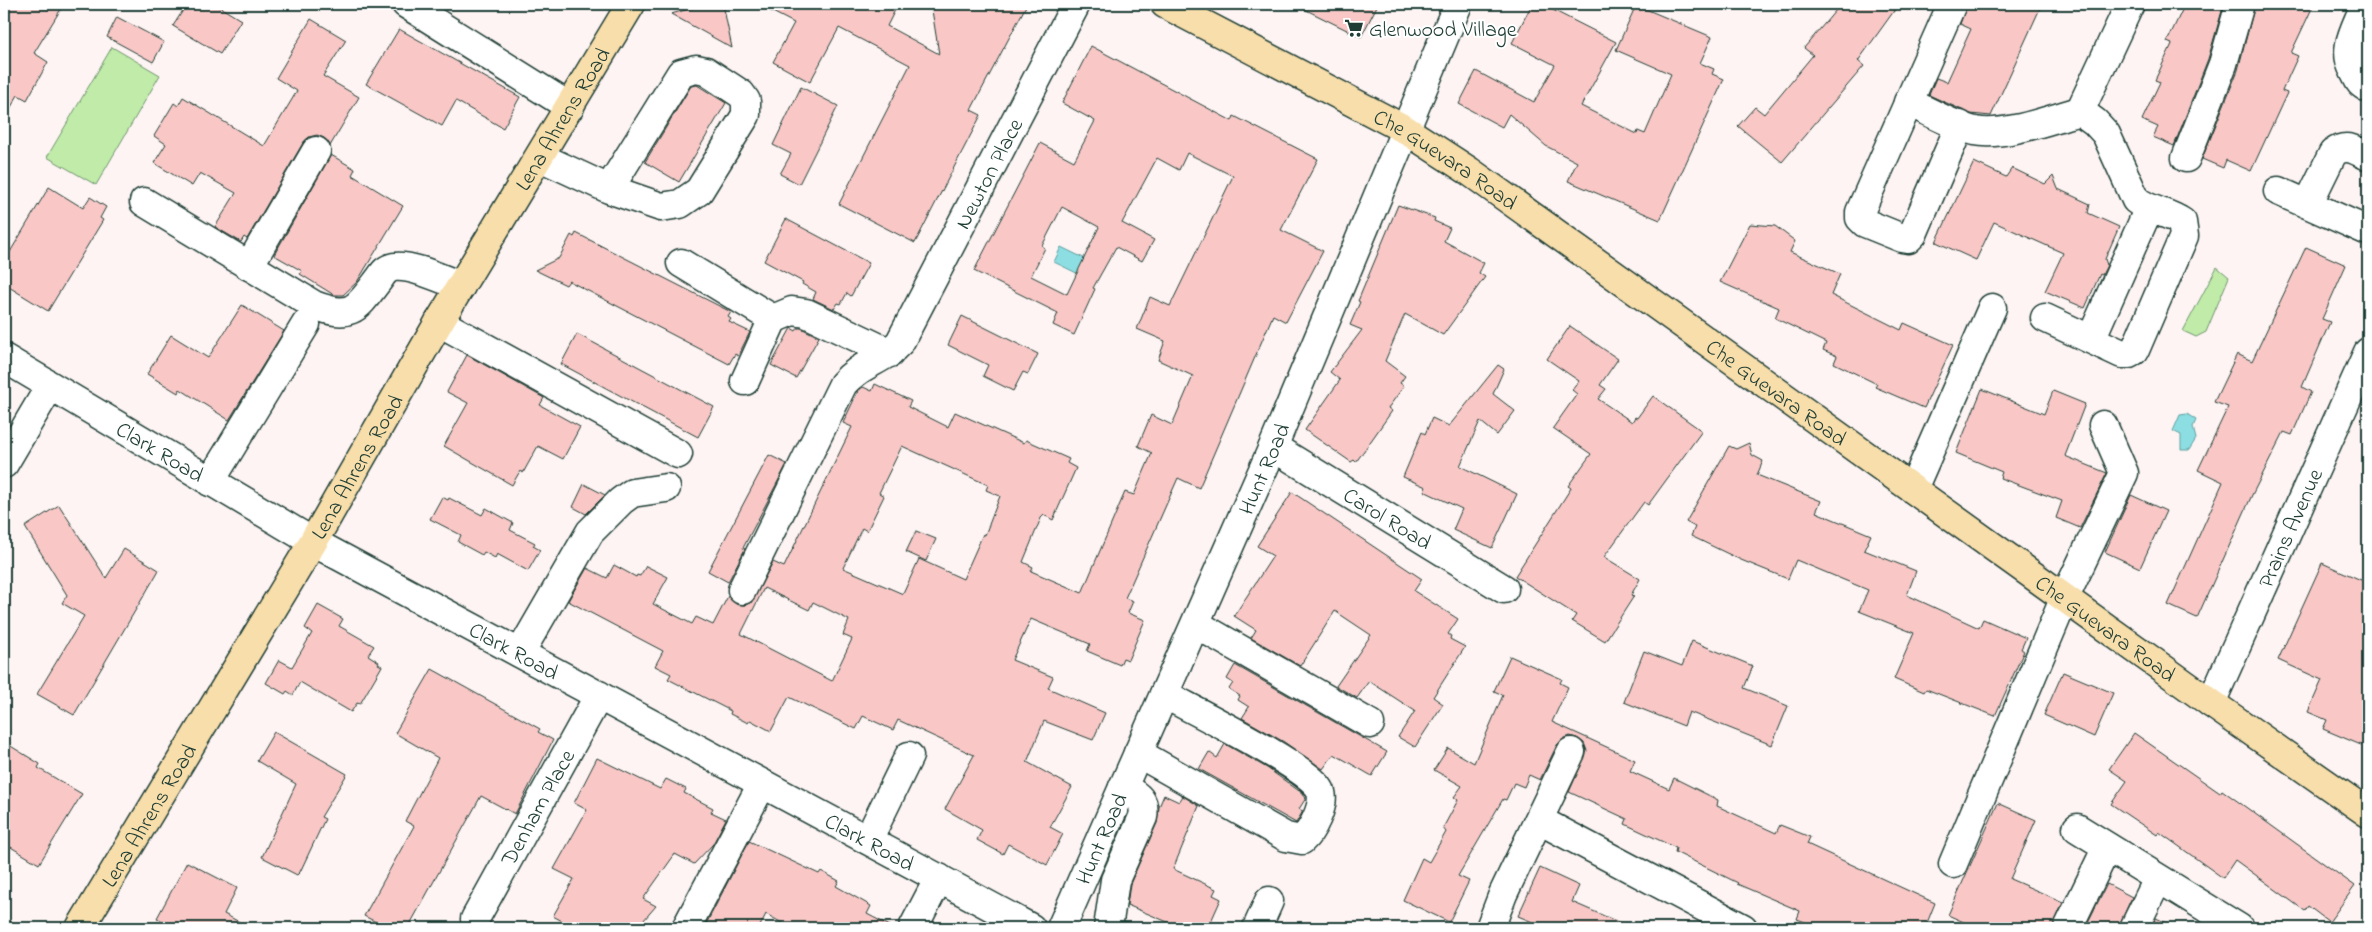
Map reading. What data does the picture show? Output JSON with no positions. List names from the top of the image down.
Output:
{
  "streets": {
    "main road": ["Lena Ahrens Road", "Che Guevara Road"],
    "street": [
      "Newton Place",
      "Clark Road",
      "Hunt Road",
      "Carol Road",
      "Prains Avenue",
      "Denham Place"
    ]
  },
  "crossings": [
    ["Lena Ahrens Road", "Clark Road"],
    ["Che Guevara Road", "Hunt Road"],
    ["Che Guevara Road", "Prains Avenue"],
    ["Clark Road", "Denham Place"],
    ["Hunt Road", "Carol Road"]
  ],
  "places": {
    "supermarket": ["Glenwood Village"]
  }
}
